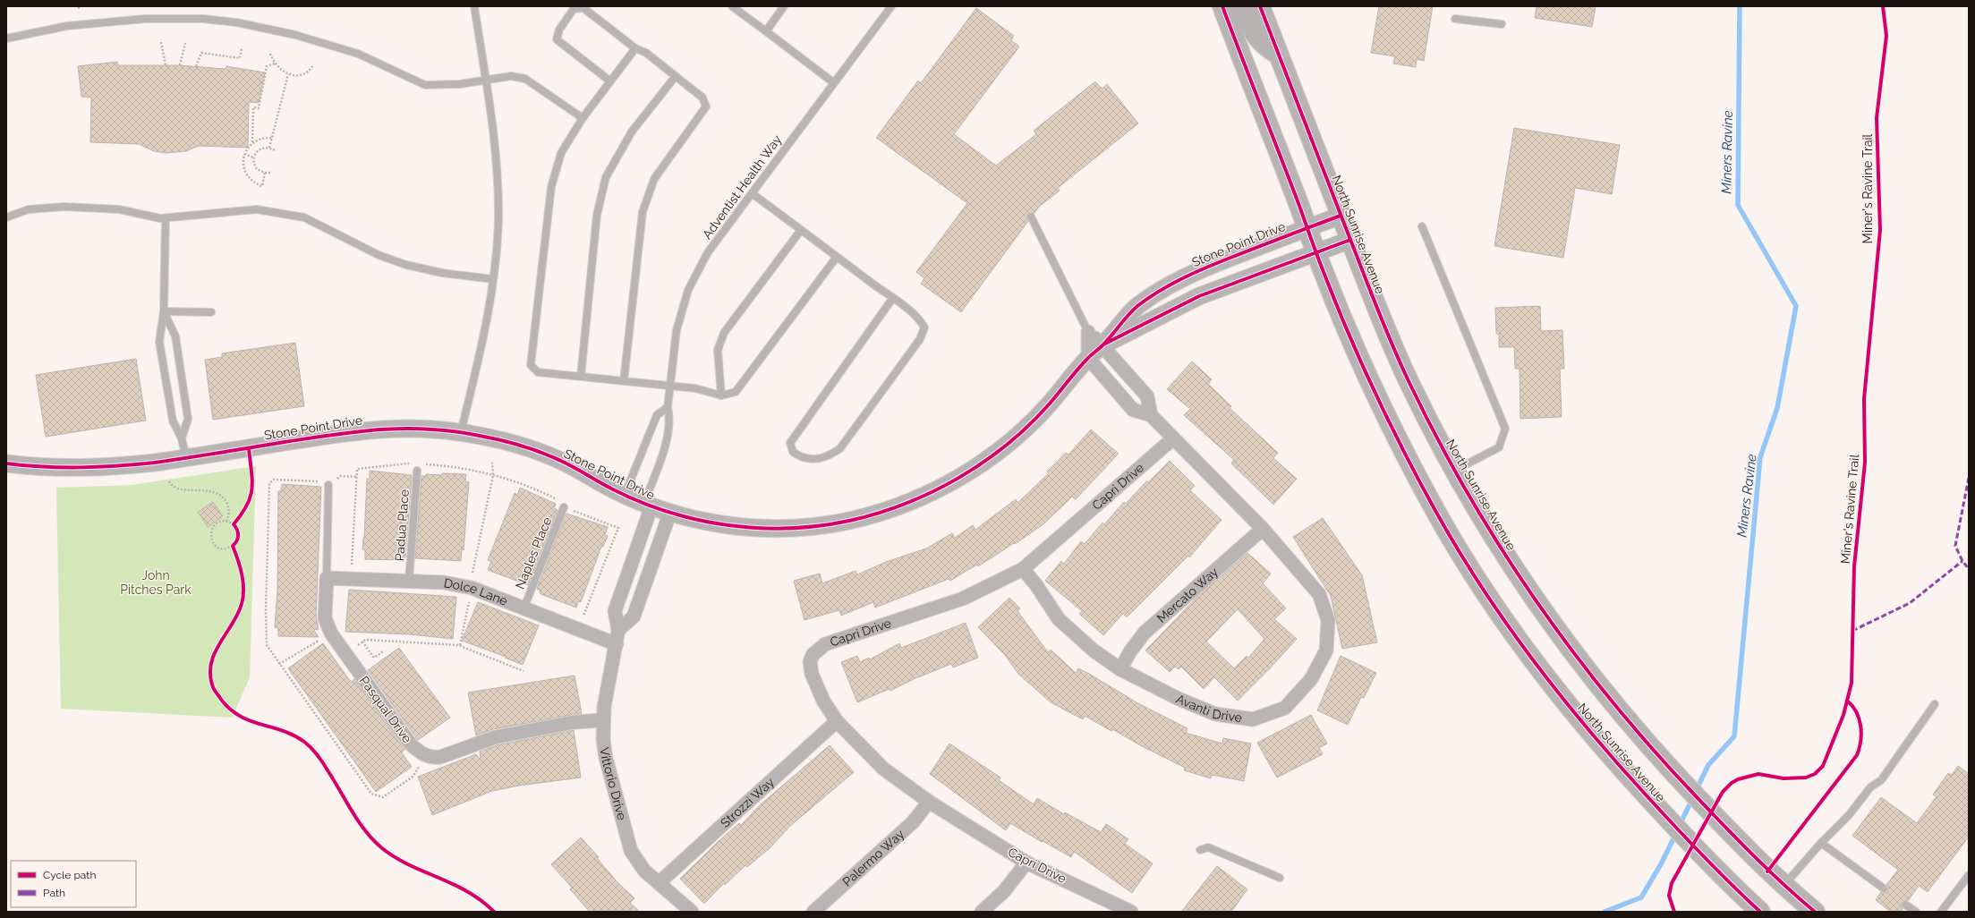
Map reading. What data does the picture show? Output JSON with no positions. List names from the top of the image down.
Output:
{
  "streets": {
    "main road": ["North Sunrise Avenue"],
    "street": [
      "Stone Point Drive",
      "Capri Drive",
      "Dolce Lane",
      "Mercato Way",
      "Avanti Drive",
      "Pasqual Drive",
      "Vittorio Drive",
      "Strozzi Way",
      "Palermo Way"
    ],
    "lane": ["Adventist Health Way", "Padua Place", "Naples Place"],
    "cycle path": ["Miner's Ravine Trail"]
  },
  "crossings": [
    ["Adventist Health Way", "Stone Point Drive"],
    ["Adventist Health Way", "Vittorio Drive"],
    ["North Sunrise Avenue", "Stone Point Drive"],
    ["Stone Point Drive", "Avanti Drive"],
    ["Stone Point Drive", "Vittorio Drive"],
    ["Capri Drive", "Avanti Drive"],
    ["Capri Drive", "Strozzi Way"],
    ["Capri Drive", "Palermo Way"],
    ["Padua Place", "Dolce Lane"],
    ["Naples Place", "Dolce Lane"],
    ["Dolce Lane", "Pasqual Drive"],
    ["Dolce Lane", "Vittorio Drive"],
    ["Mercato Way", "Avanti Drive"],
    ["Pasqual Drive", "Vittorio Drive"],
    ["Vittorio Drive", "Strozzi Way"]
  ],
  "water": ["Miners Ravine"],
  "parks": ["John Pitches Park"],
  "legend": ["Cycle path", "Path"]
}
